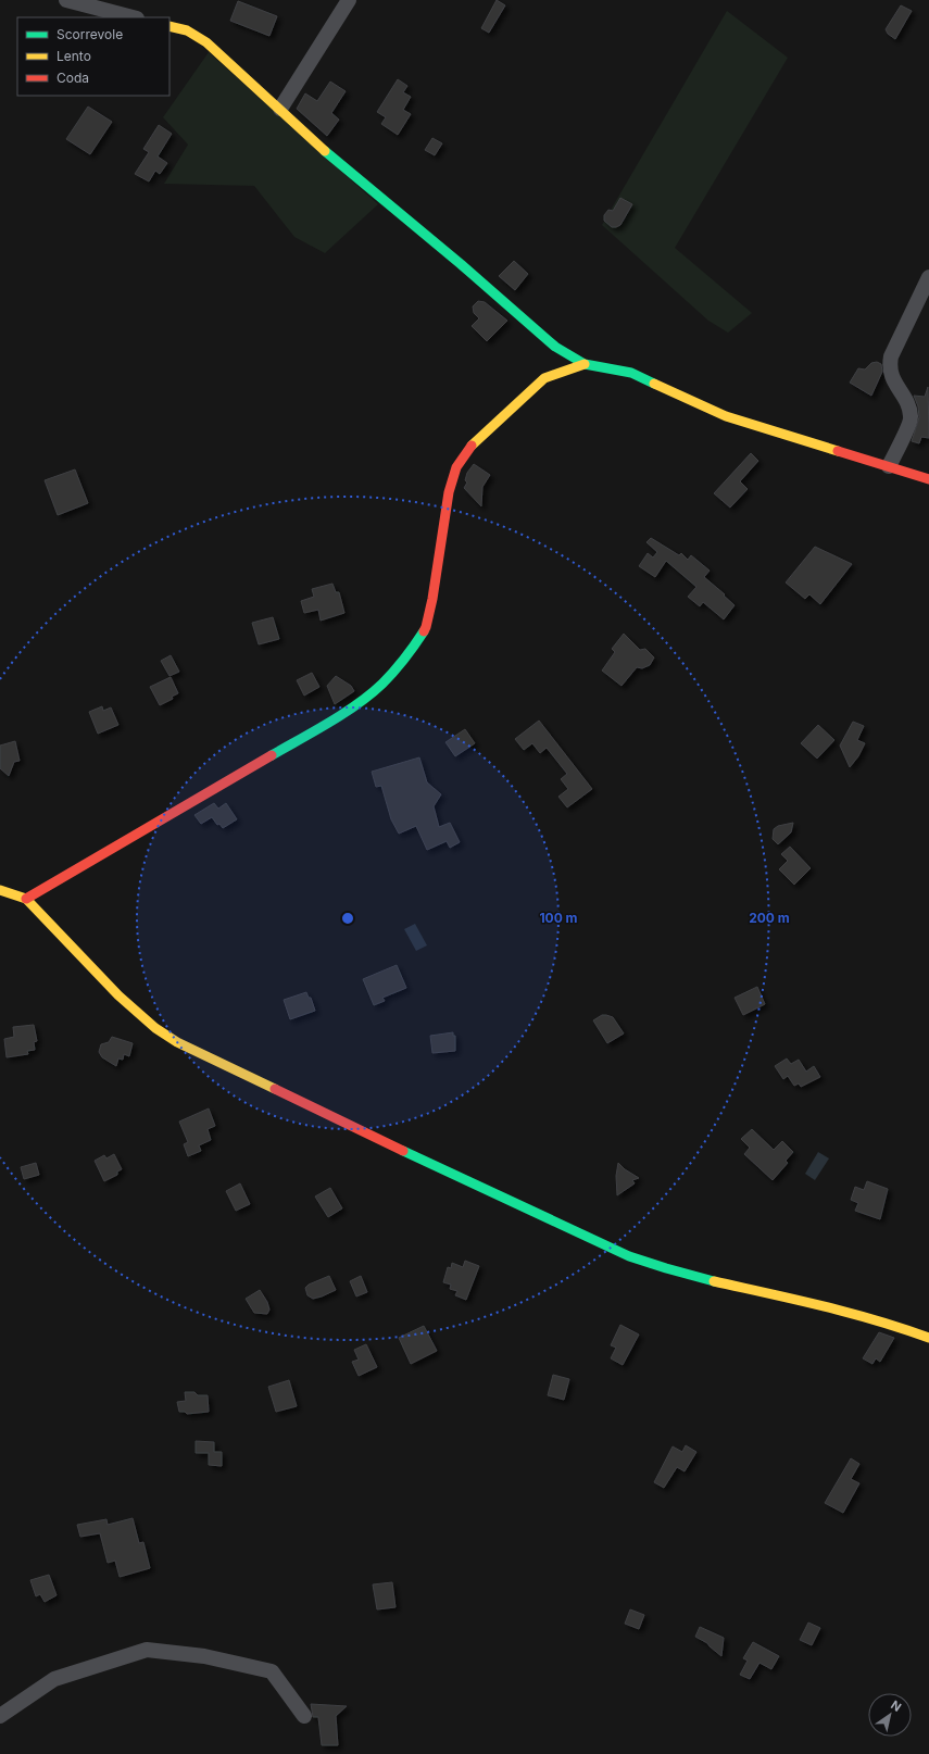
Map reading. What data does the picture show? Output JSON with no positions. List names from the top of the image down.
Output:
{
  "legend": ["Scorrevole", "Lento", "Coda"],
  "north": "top right",
  "rings": ["100 m", "200 m"]
}
